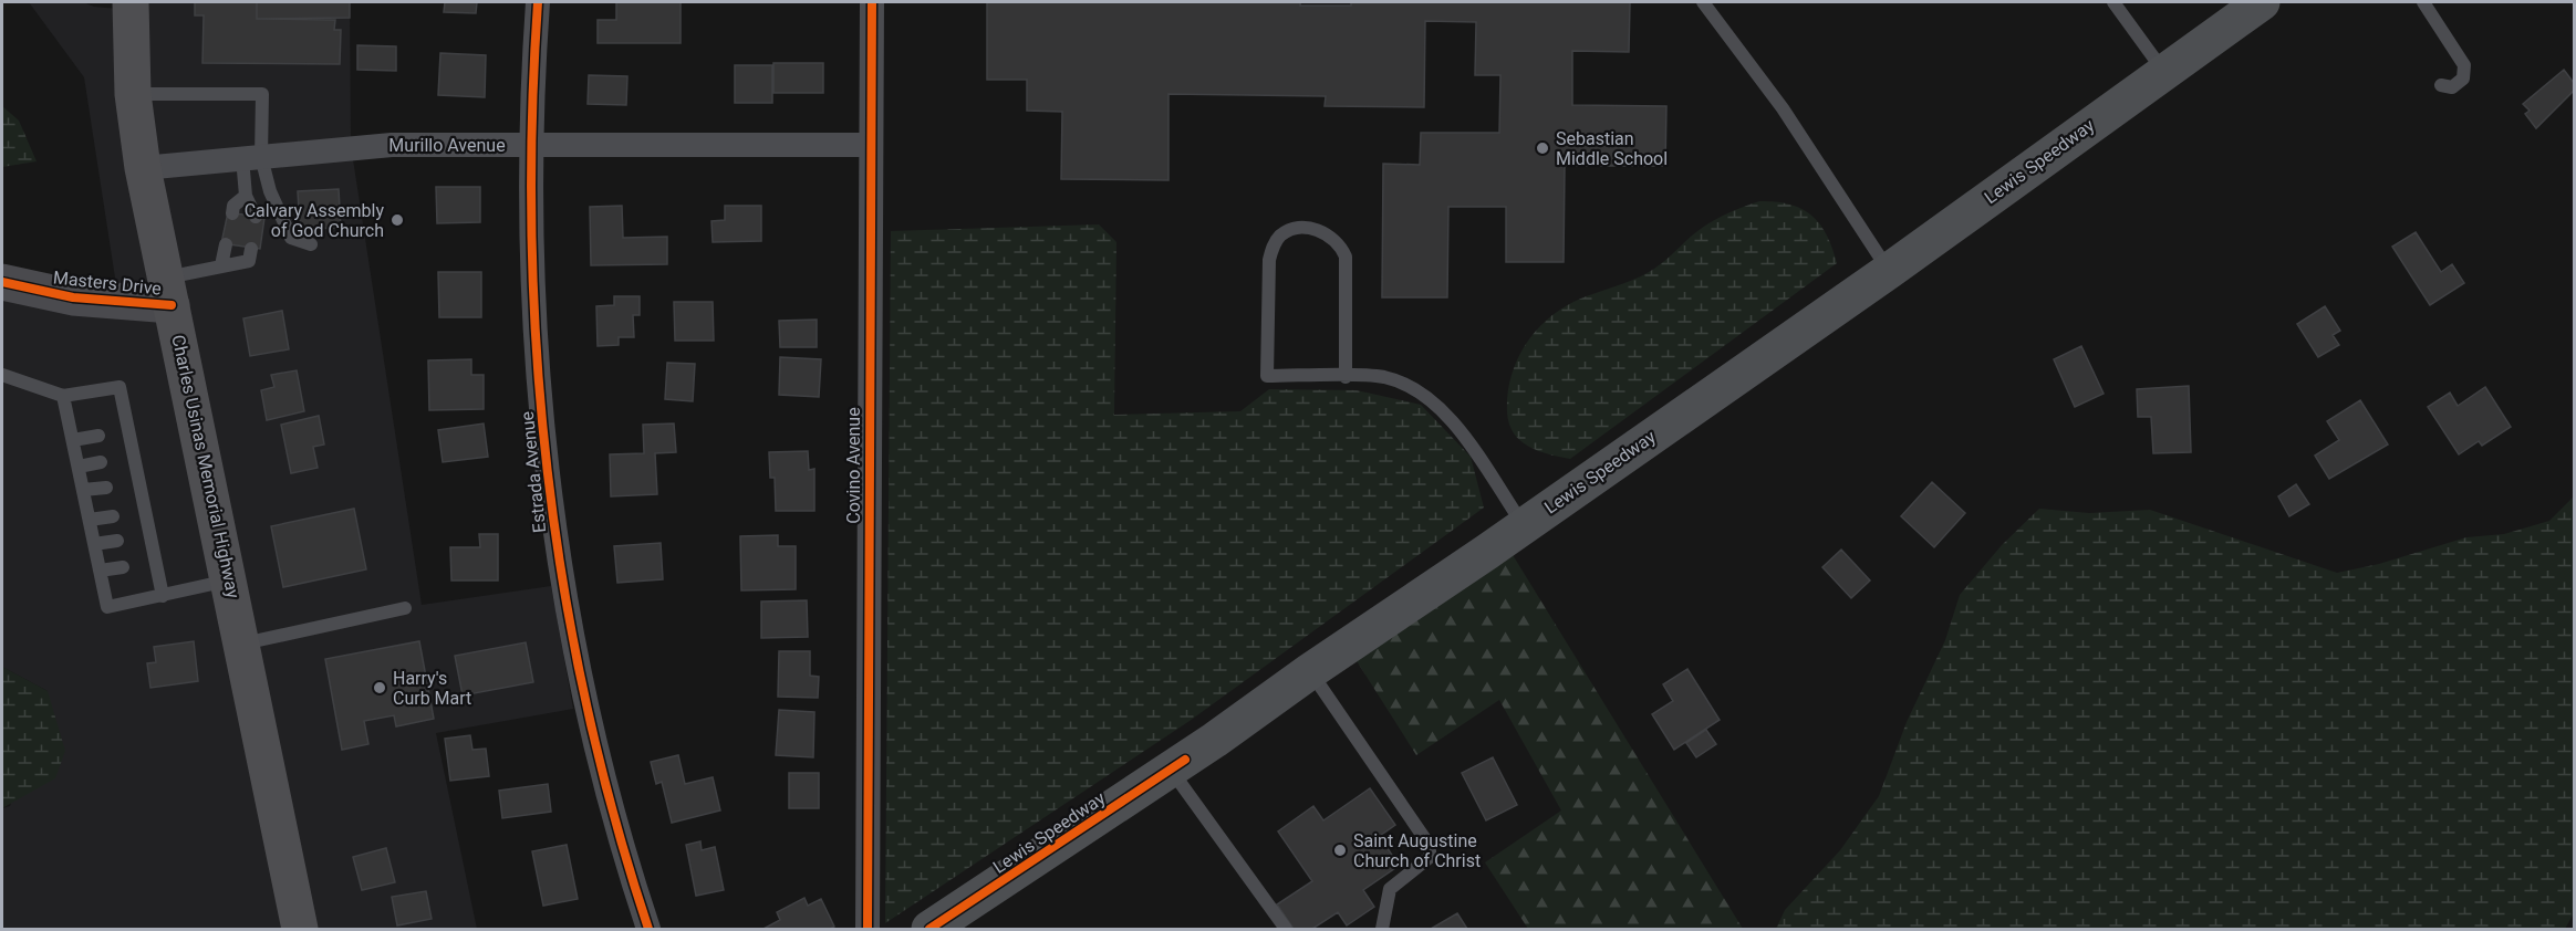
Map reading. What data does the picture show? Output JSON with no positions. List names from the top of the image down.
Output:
{
  "streets": {
    "highway": ["Charles Usinas Memorial Highway"],
    "main road": ["Lewis Speedway"],
    "street": [
      "Murillo Avenue",
      "Masters Drive",
      "Covino Avenue",
      "Estrada Avenue"
    ]
  },
  "crossings": [
    ["Murillo Avenue", "Covino Avenue"],
    ["Murillo Avenue", "Charles Usinas Memorial Highway"],
    ["Murillo Avenue", "Estrada Avenue"],
    ["Masters Drive", "Charles Usinas Memorial Highway"]
  ],
  "places": [
    "Sebastian Middle School",
    "Calvary Assembly of God Church",
    "Harry's Curb Mart",
    "Saint Augustine Church of Christ"
  ]
}
